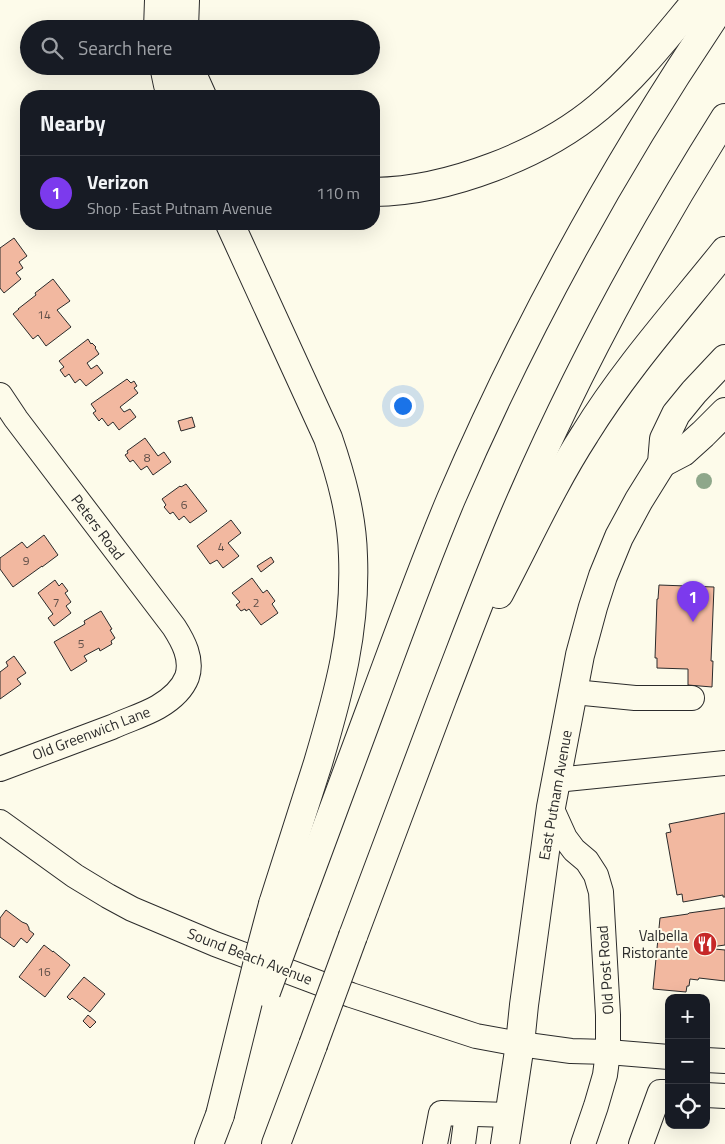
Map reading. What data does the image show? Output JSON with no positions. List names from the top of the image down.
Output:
{
  "streets": {
    "main road": ["East Putnam Avenue"],
    "street": [
      "Peters Road",
      "Old Greenwich Lane",
      "Sound Beach Avenue",
      "Old Post Road"
    ]
  },
  "crossings": [
    ["Peters Road", "Old Greenwich Lane"],
    ["East Putnam Avenue", "Sound Beach Avenue"],
    ["East Putnam Avenue", "Old Post Road"],
    ["Sound Beach Avenue", "Old Post Road"]
  ],
  "places": {
    "restaurant": ["Valbella Ristorante"]
  },
  "house_numbers": [
    "14",
    "8",
    "6",
    "4",
    "9",
    "7",
    "2",
    "5",
    "16"
  ],
  "page": {
    "search": "Search here",
    "heading": "Nearby",
    "list": [
      {
        "mark": "1",
        "name": "Verizon",
        "note": "Shop · East Putnam Avenue",
        "value": "110 m"
      }
    ],
    "pins": "1",
    "map_buttons": ["+", "−"]
  }
}
